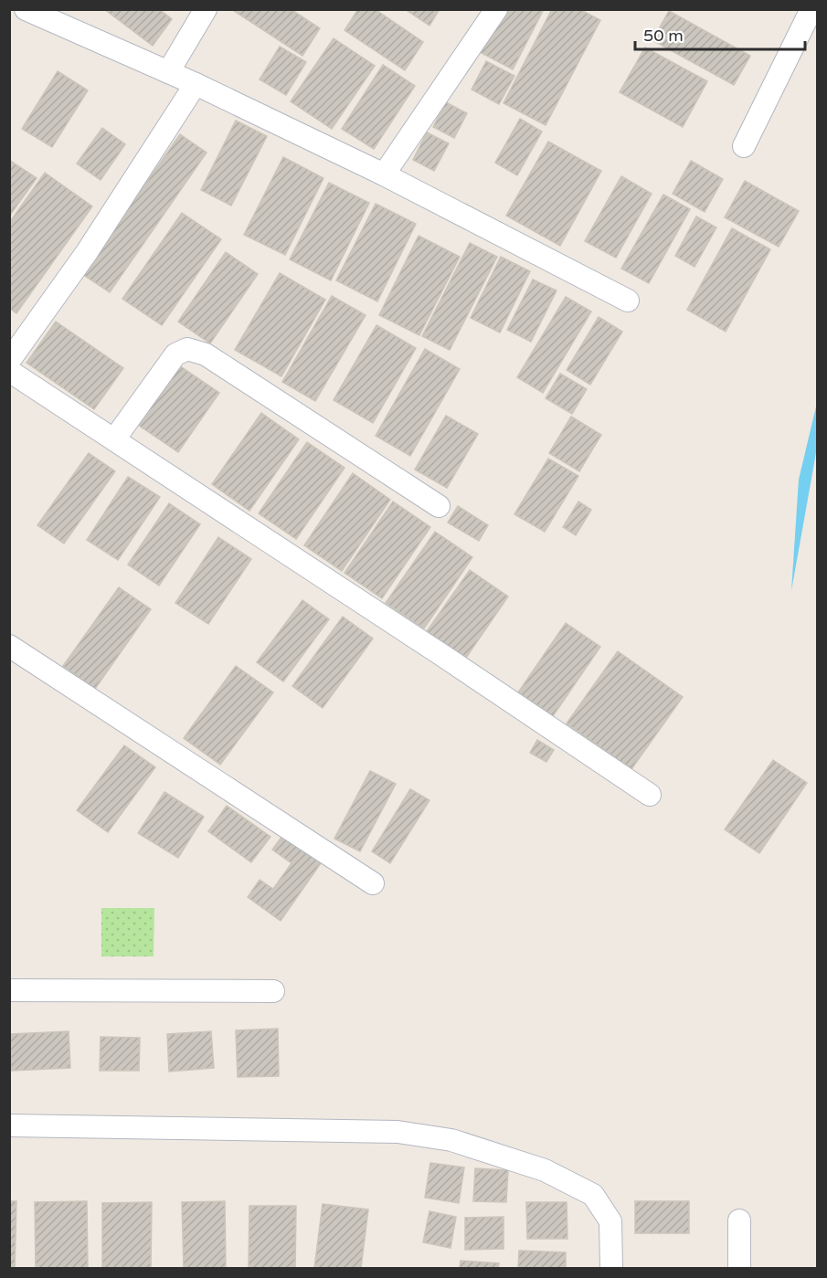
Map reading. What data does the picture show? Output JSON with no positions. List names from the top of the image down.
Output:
{
  "scale_bar": "50 m"
}
